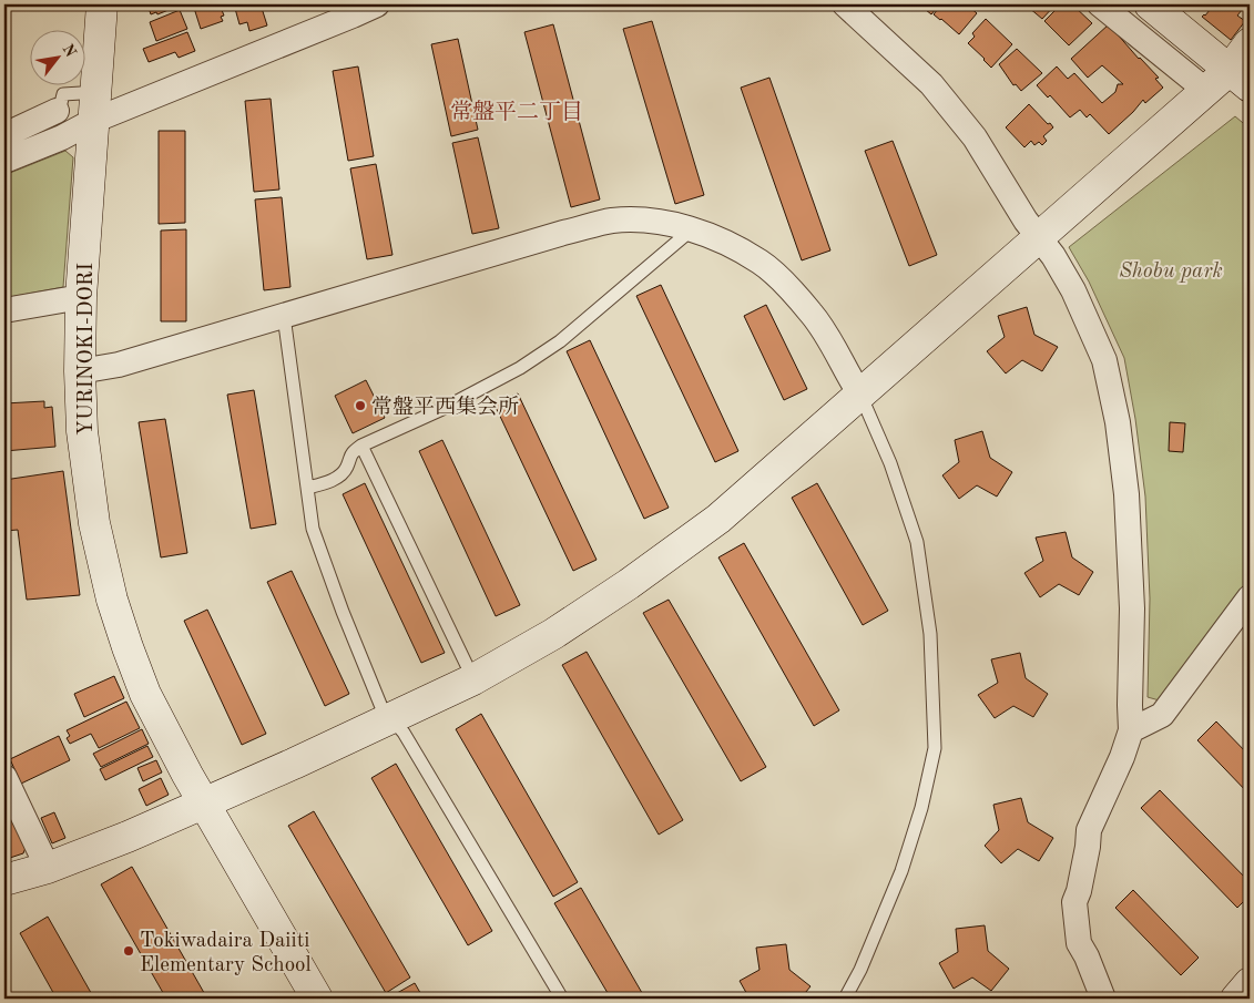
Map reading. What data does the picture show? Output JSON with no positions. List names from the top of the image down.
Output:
{
  "streets": {
    "street": ["YURINOKI-DORI"]
  },
  "districts": ["常盤平二丁目"],
  "parks": ["Shobu park"],
  "places": ["常盤平西集会所", "Tokiwadaira Daiiti Elementary School"],
  "north": "top right"
}
